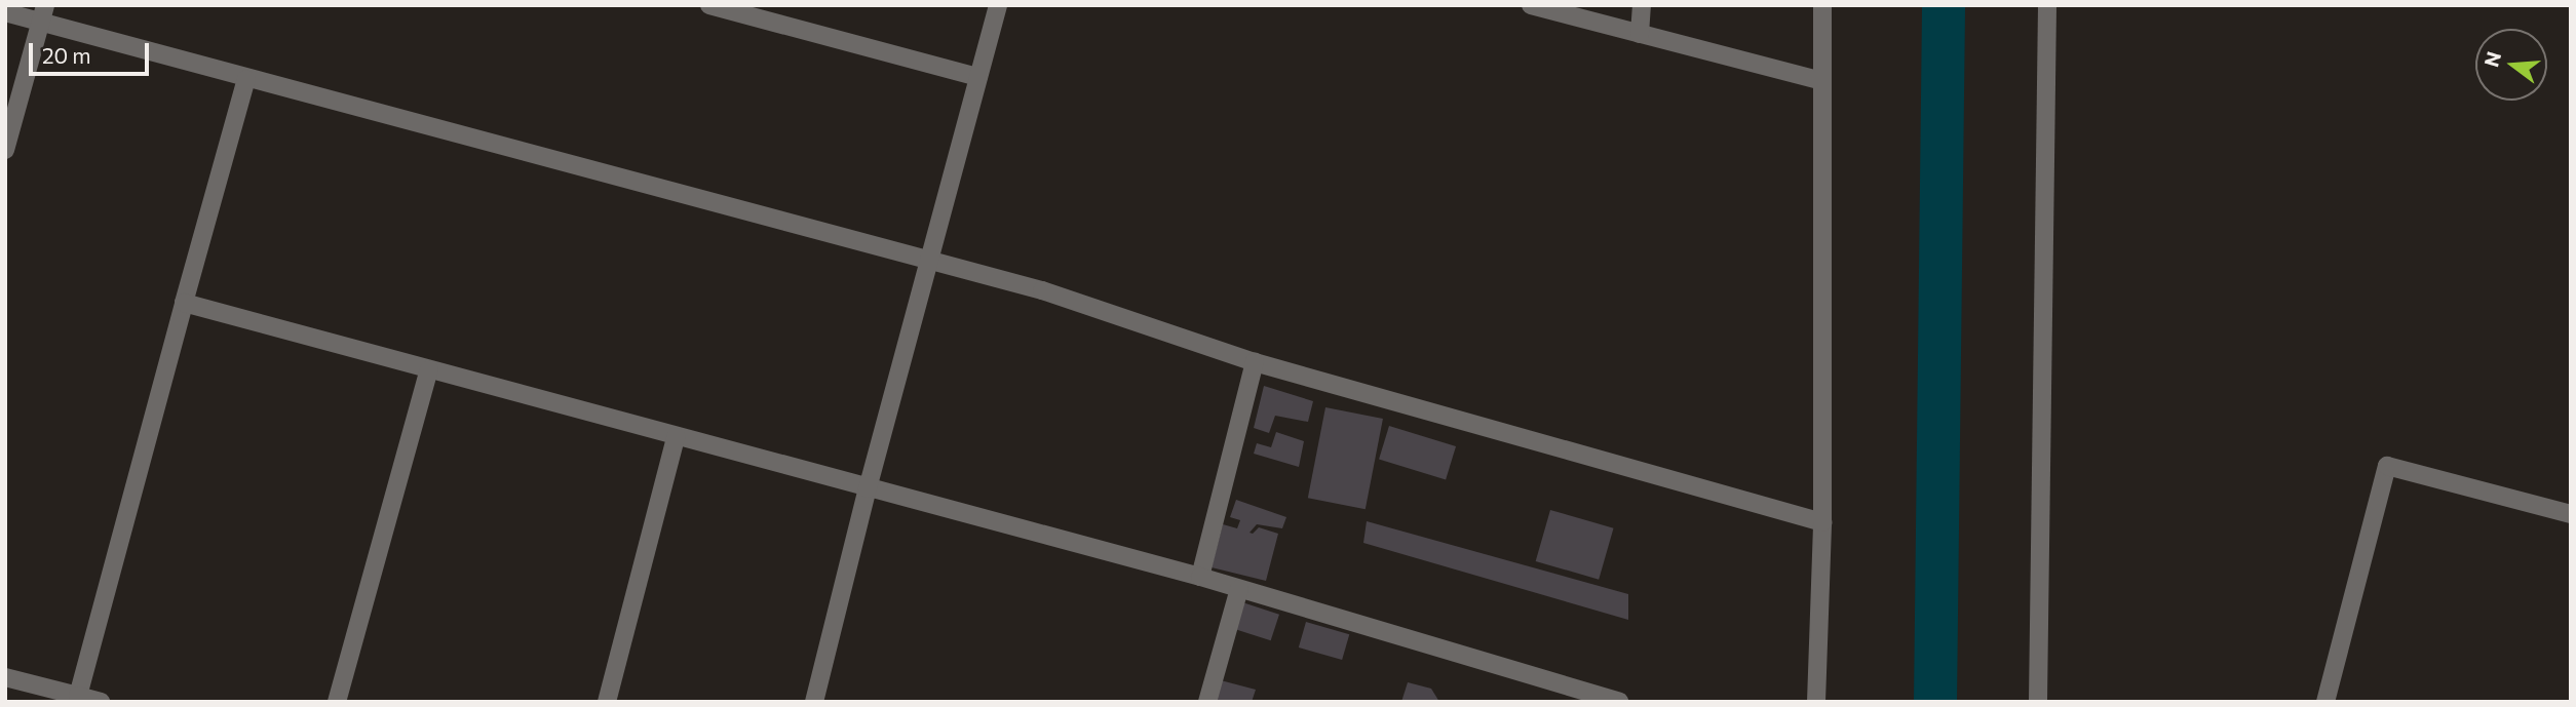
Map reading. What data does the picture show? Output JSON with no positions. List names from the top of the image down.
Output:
{
  "scale_bar": "20 m",
  "north": "left"
}
